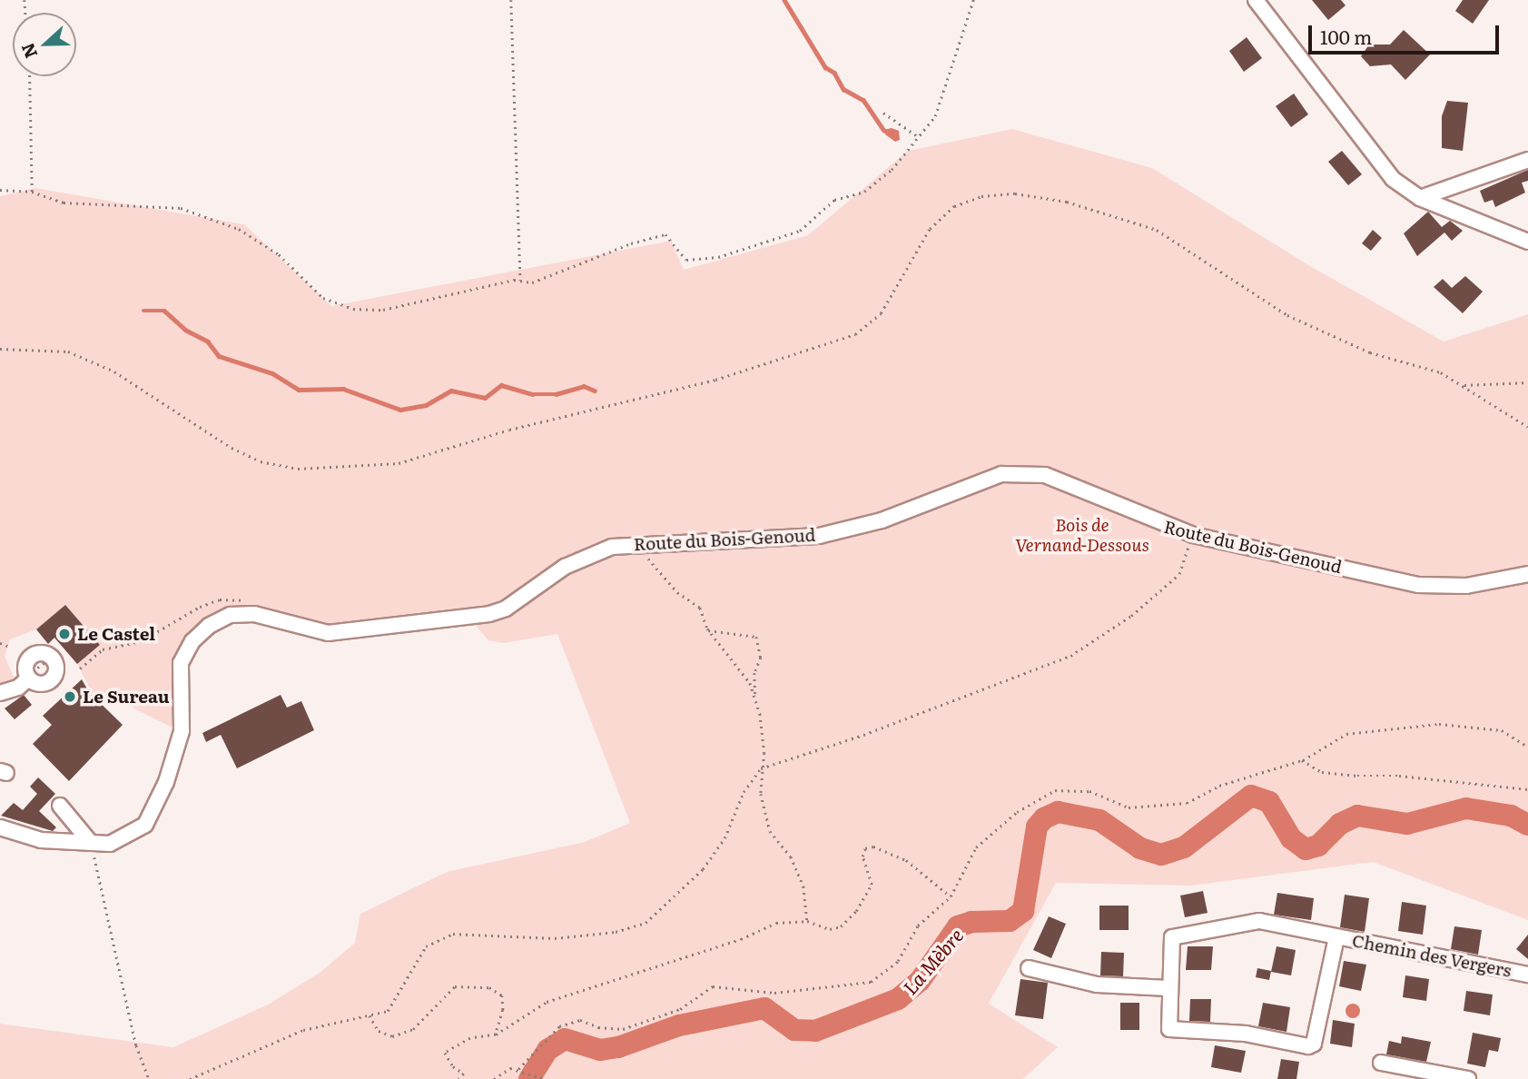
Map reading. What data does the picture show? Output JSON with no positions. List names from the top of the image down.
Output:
{
  "streets": {
    "street": ["Route du Bois-Genoud", "Chemin des Vergers"]
  },
  "water": ["La Mèbre"],
  "parks": ["Bois de Vernand-Dessous"],
  "places": ["Le Castel", "Le Sureau"],
  "scale_bar": "100 m",
  "north": "left"
}
